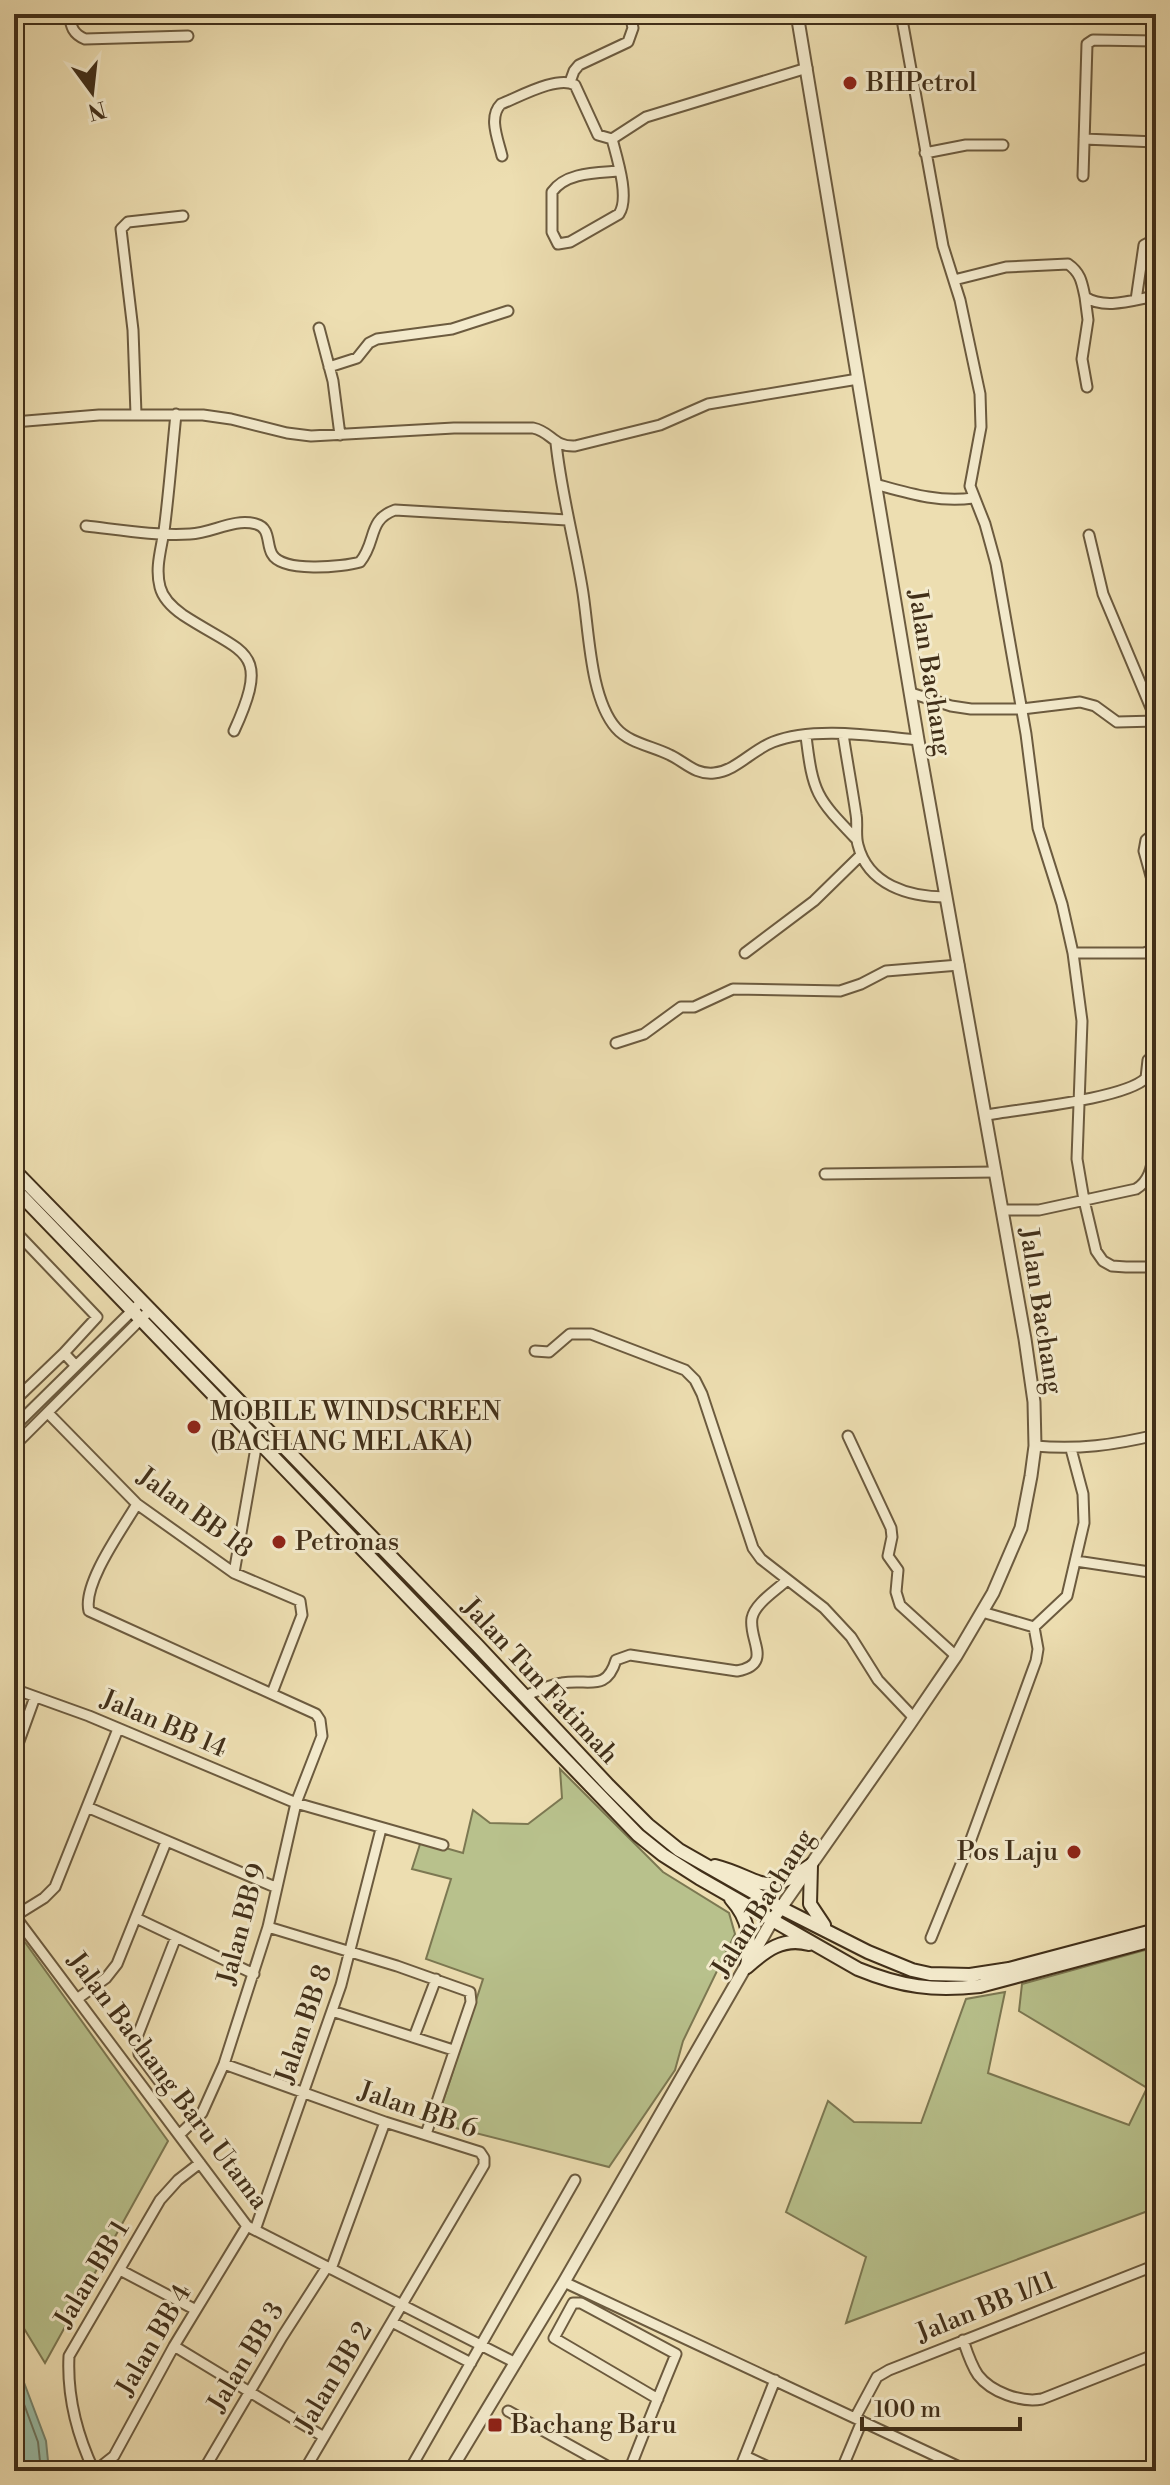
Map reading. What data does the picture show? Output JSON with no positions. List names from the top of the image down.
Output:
{
  "streets": {
    "main road": ["Jalan Tun Fatimah"],
    "street": [
      "Jalan Bachang",
      "Jalan BB 18",
      "Jalan BB 14",
      "Jalan BB 9",
      "Jalan BB 8",
      "Jalan Bachang Baru Utama",
      "Jalan BB 6",
      "Jalan BB 1",
      "Jalan BB 1/11",
      "Jalan BB 4",
      "Jalan BB 3",
      "Jalan BB 2"
    ]
  },
  "crossings": [
    ["Jalan Bachang", "Jalan Tun Fatimah"],
    ["Jalan Bachang", "Jalan Bachang Baru Utama"],
    ["Jalan BB 18", "Jalan BB 9"],
    ["Jalan BB 14", "Jalan BB 9"],
    ["Jalan BB 14", "Jalan BB 8"],
    ["Jalan BB 9", "Jalan Bachang Baru Utama"],
    ["Jalan BB 9", "Jalan BB 6"],
    ["Jalan BB 8", "Jalan Bachang Baru Utama"],
    ["Jalan BB 8", "Jalan BB 6"],
    ["Jalan BB 8", "Jalan BB 4"],
    ["Jalan Bachang Baru Utama", "Jalan BB 6"],
    ["Jalan Bachang Baru Utama", "Jalan BB 1"],
    ["Jalan Bachang Baru Utama", "Jalan BB 4"],
    ["Jalan Bachang Baru Utama", "Jalan BB 3"],
    ["Jalan Bachang Baru Utama", "Jalan BB 2"],
    ["Jalan BB 6", "Jalan BB 3"],
    ["Jalan BB 6", "Jalan BB 2"],
    ["Jalan BB 1", "Jalan BB 4"]
  ],
  "places": {
    "other": [
      "BHPetrol",
      "MOBILE WINDSCREEN (BACHANG MELAKA)",
      "Petronas",
      "Pos Laju"
    ],
    "transit": ["Bachang Baru"]
  },
  "scale_bar": "100 m",
  "north": "bottom"
}
